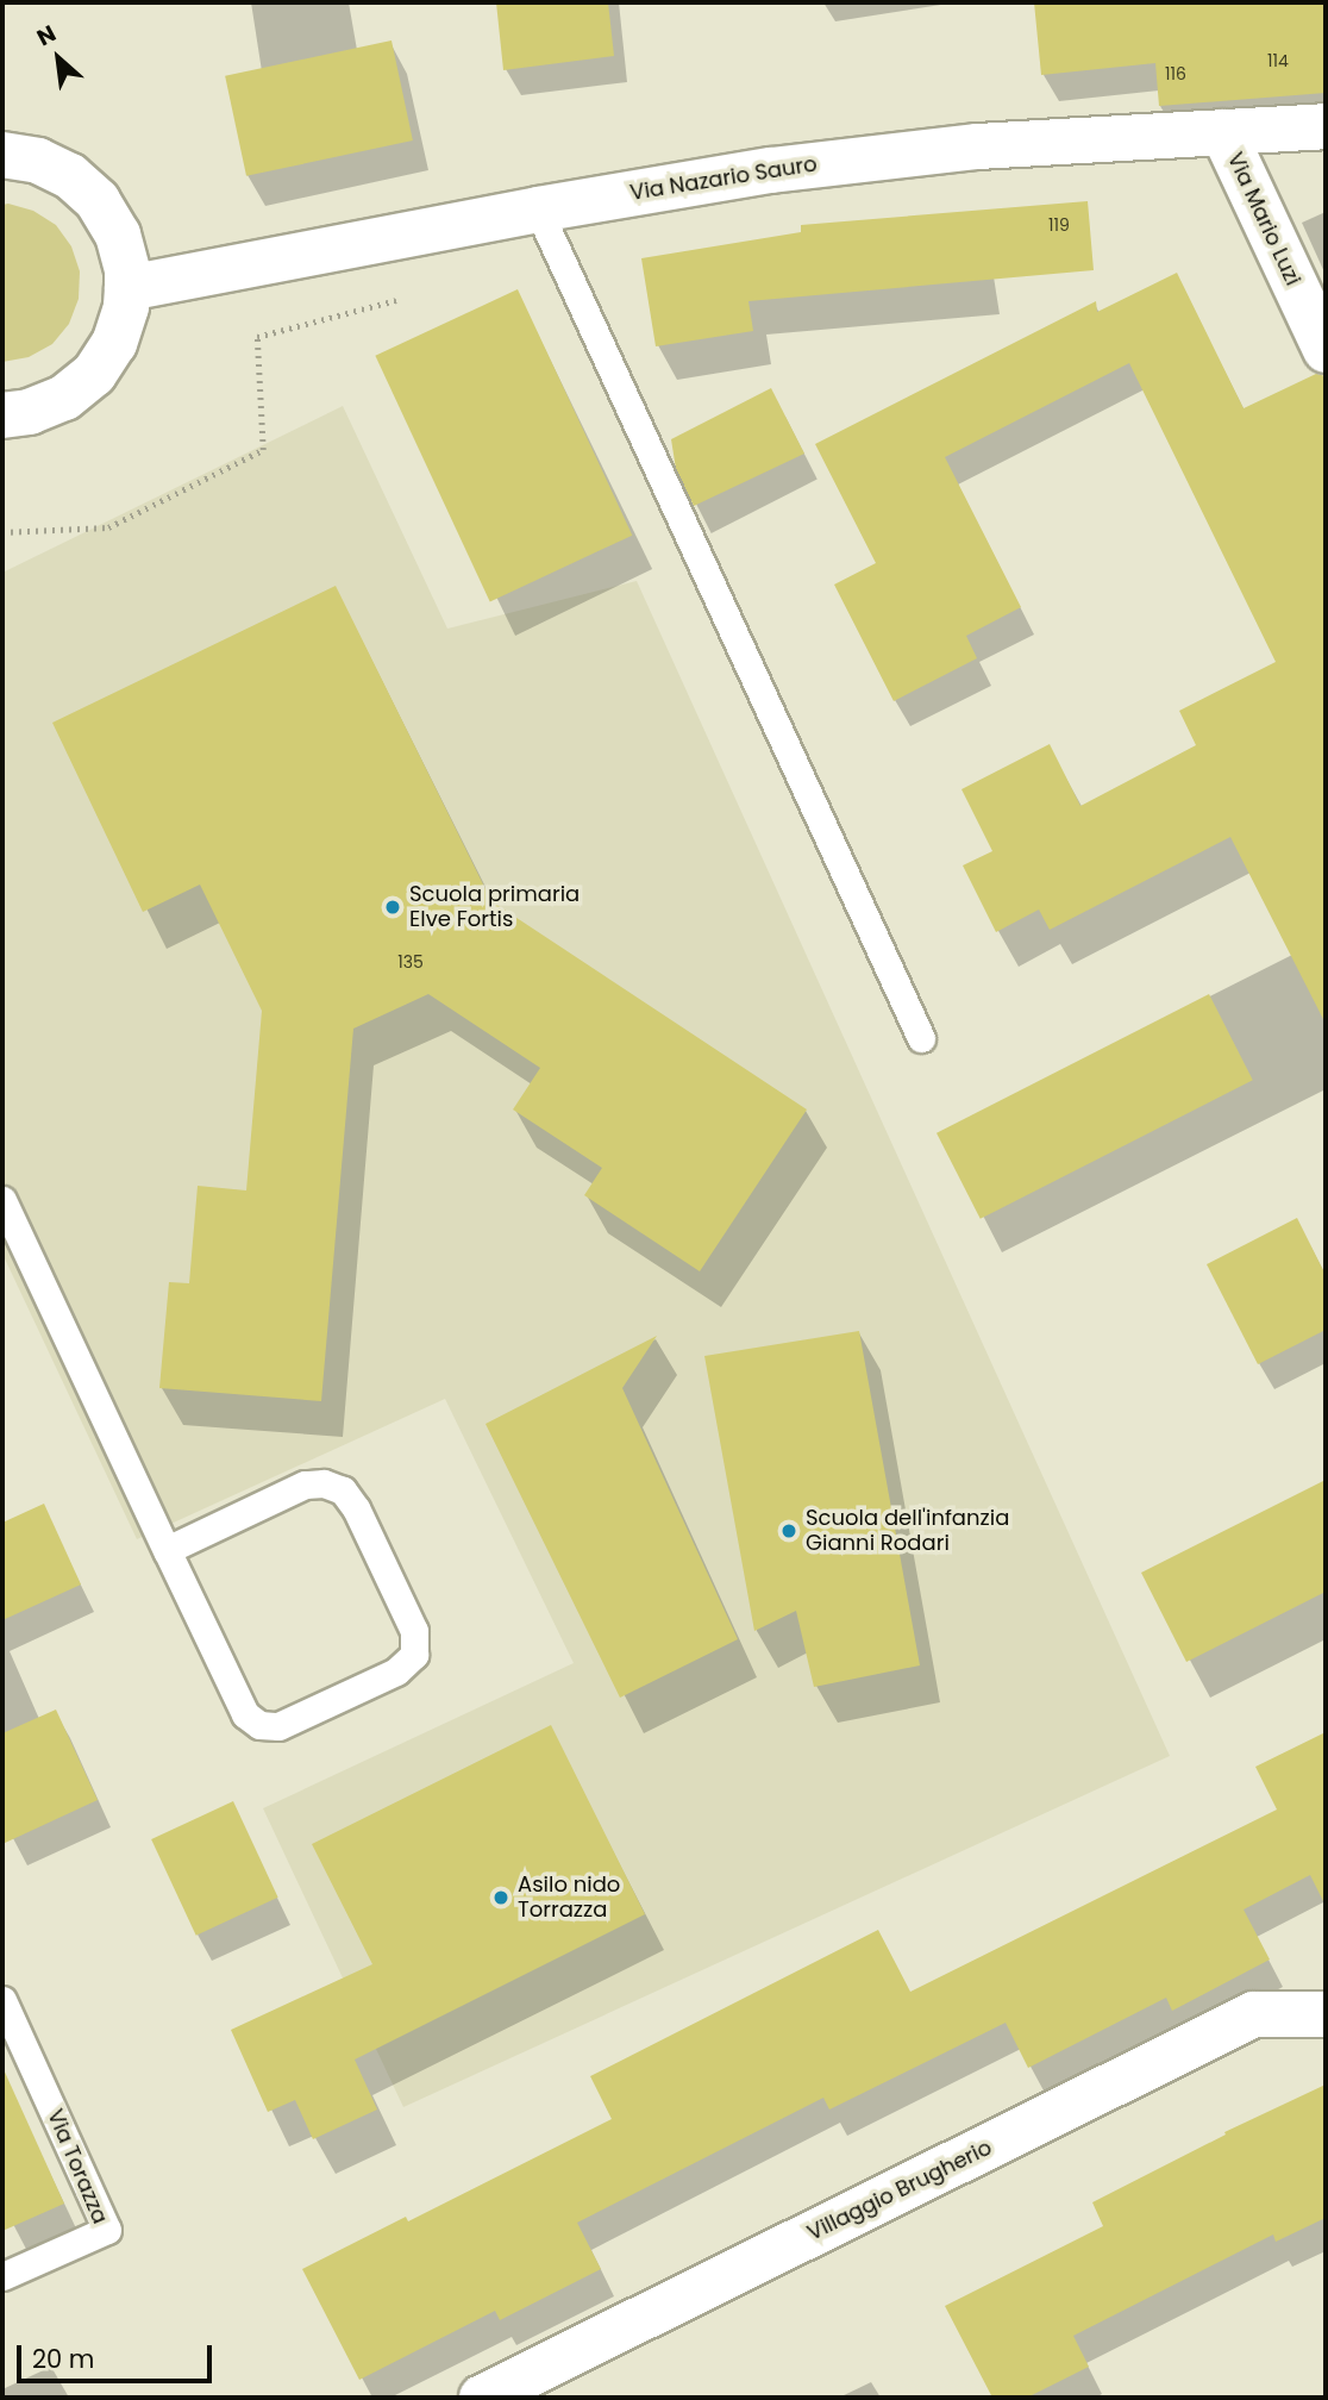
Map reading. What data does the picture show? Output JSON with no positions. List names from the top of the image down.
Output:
{
  "streets": {
    "street": ["Via Nazario Sauro", "Via Mario Luzi", "Villaggio Brugherio"],
    "lane": ["Via Torazza"]
  },
  "crossings": [
    ["Via Nazario Sauro", "Via Mario Luzi"]
  ],
  "places": ["Scuola primaria Elve Fortis", "Scuola dell'infanzia Gianni Rodari", "Asilo nido Torrazza"],
  "house_numbers": [
    "114",
    "116",
    "119",
    "135"
  ],
  "scale_bar": "20 m",
  "north": "top left"
}
